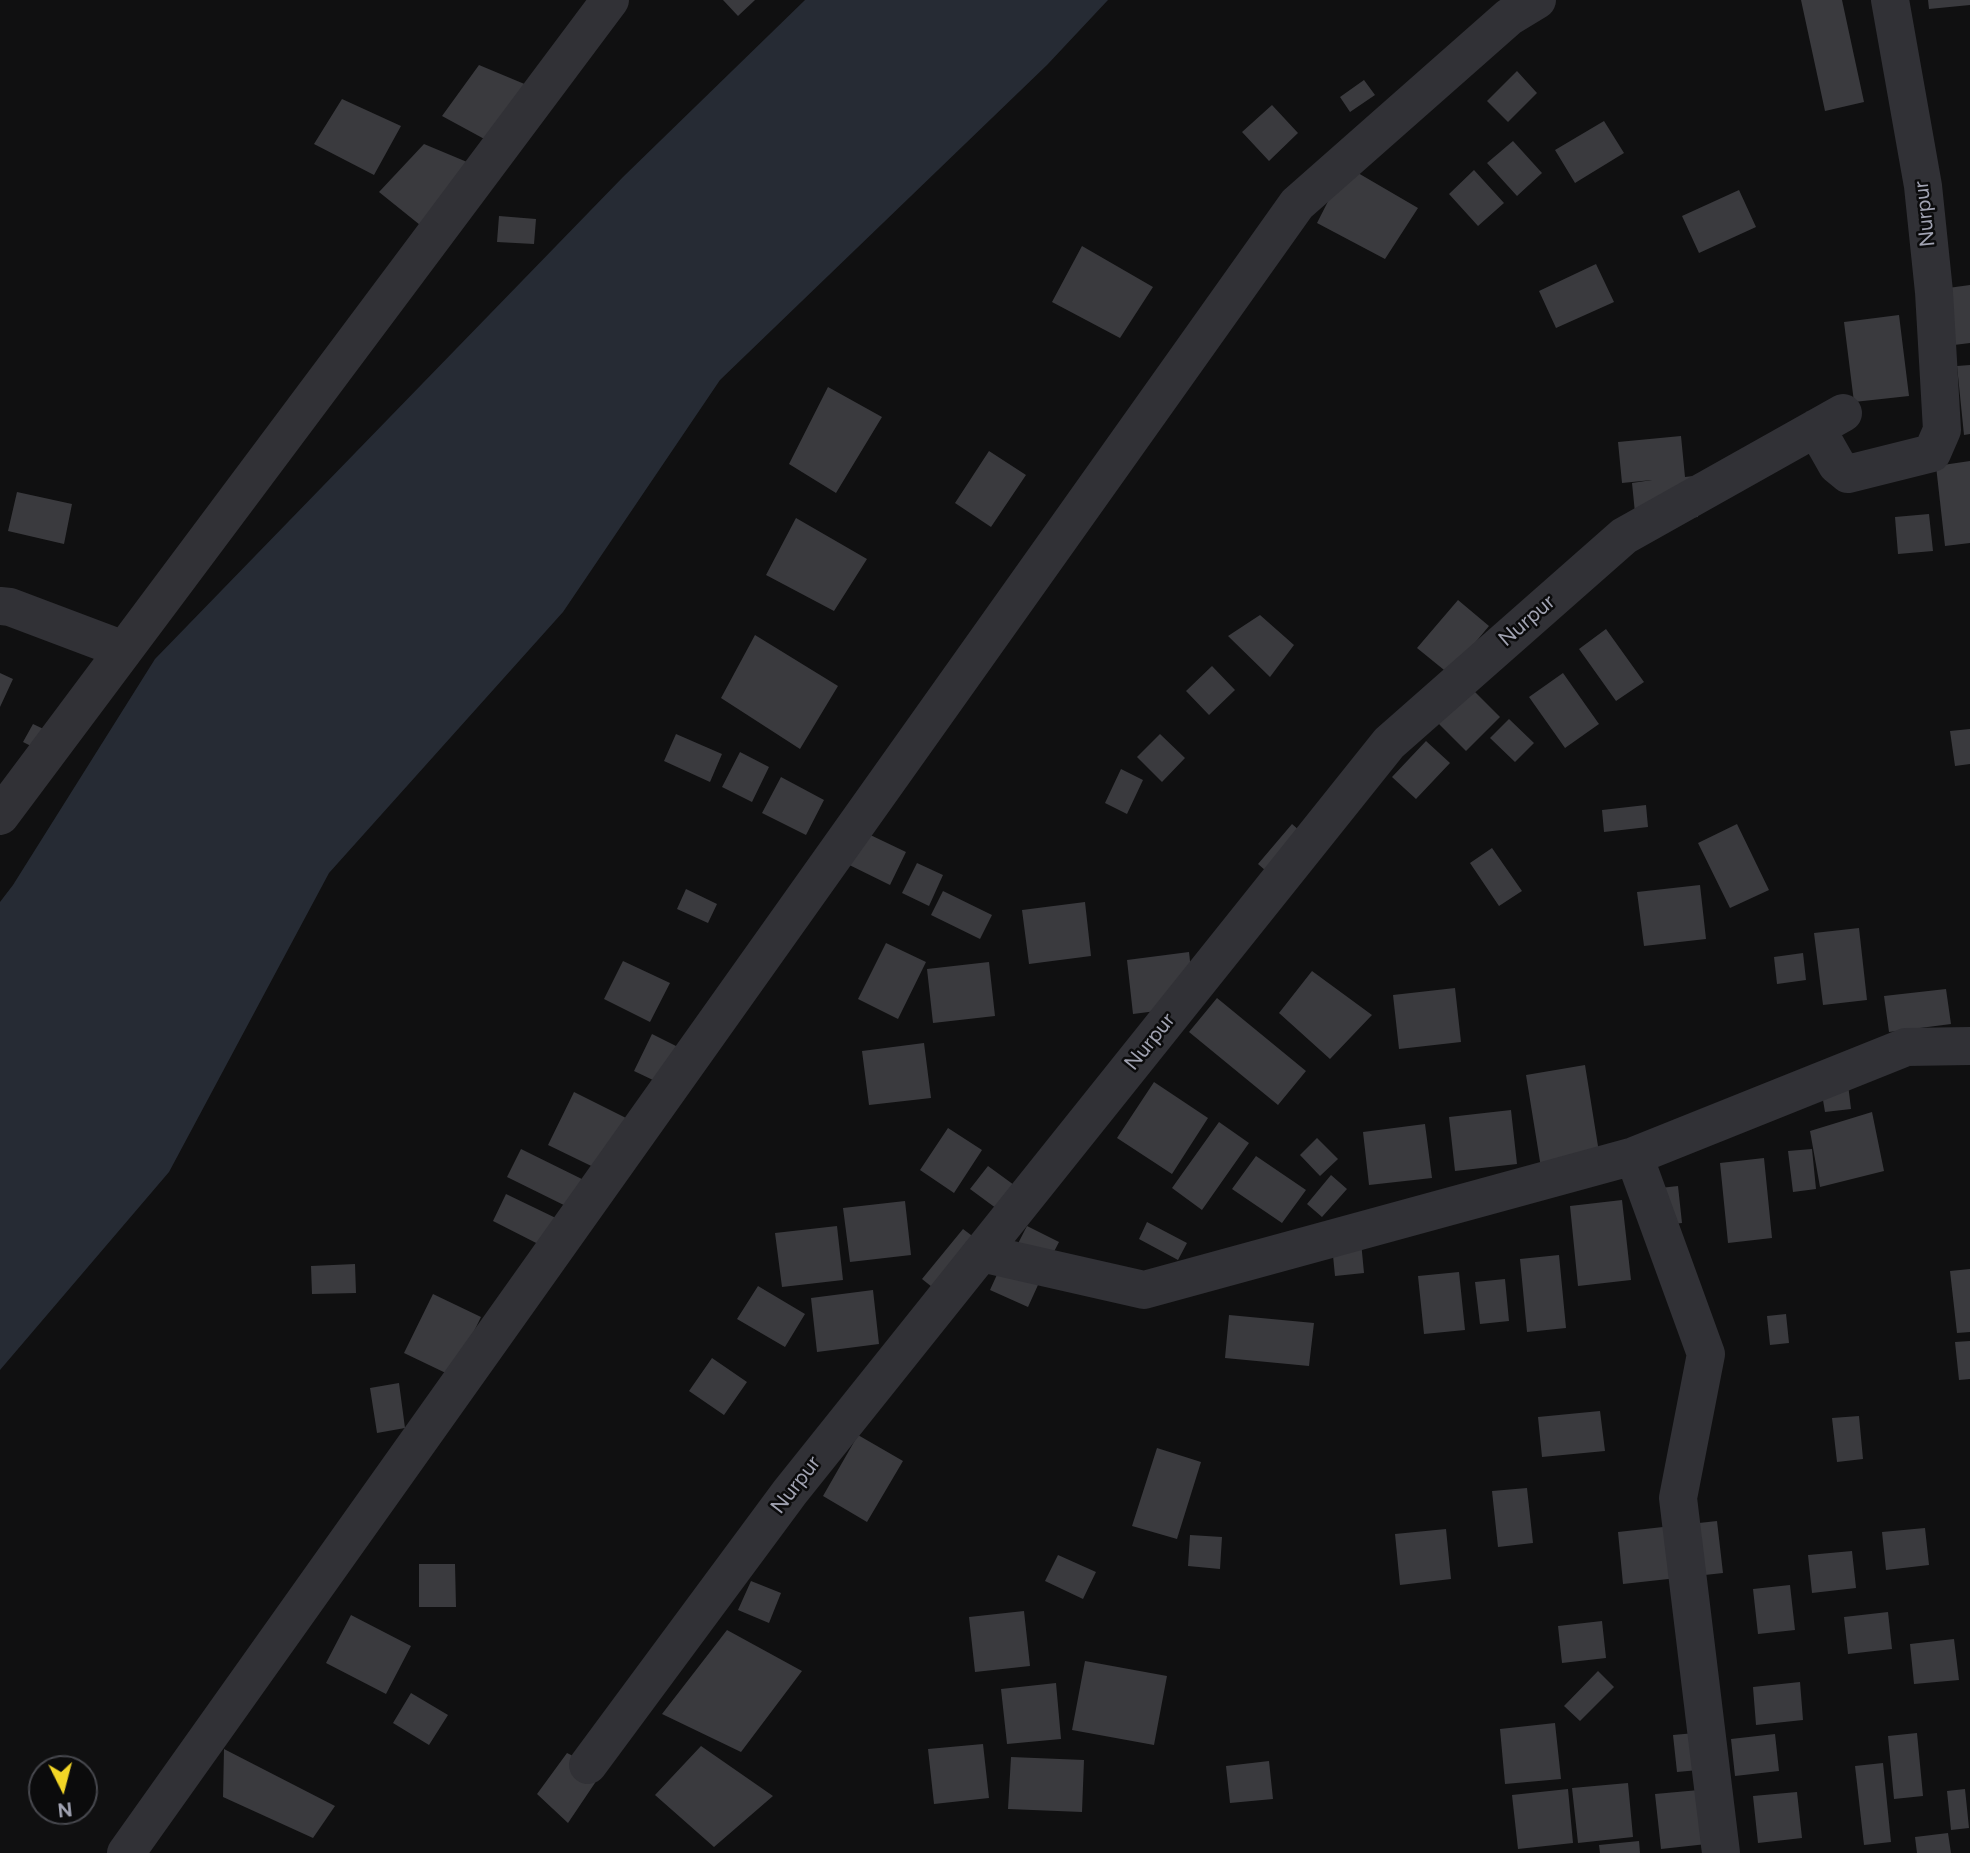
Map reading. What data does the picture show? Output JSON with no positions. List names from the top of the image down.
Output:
{
  "streets": {
    "street": ["Nurpur"]
  },
  "north": "bottom"
}
